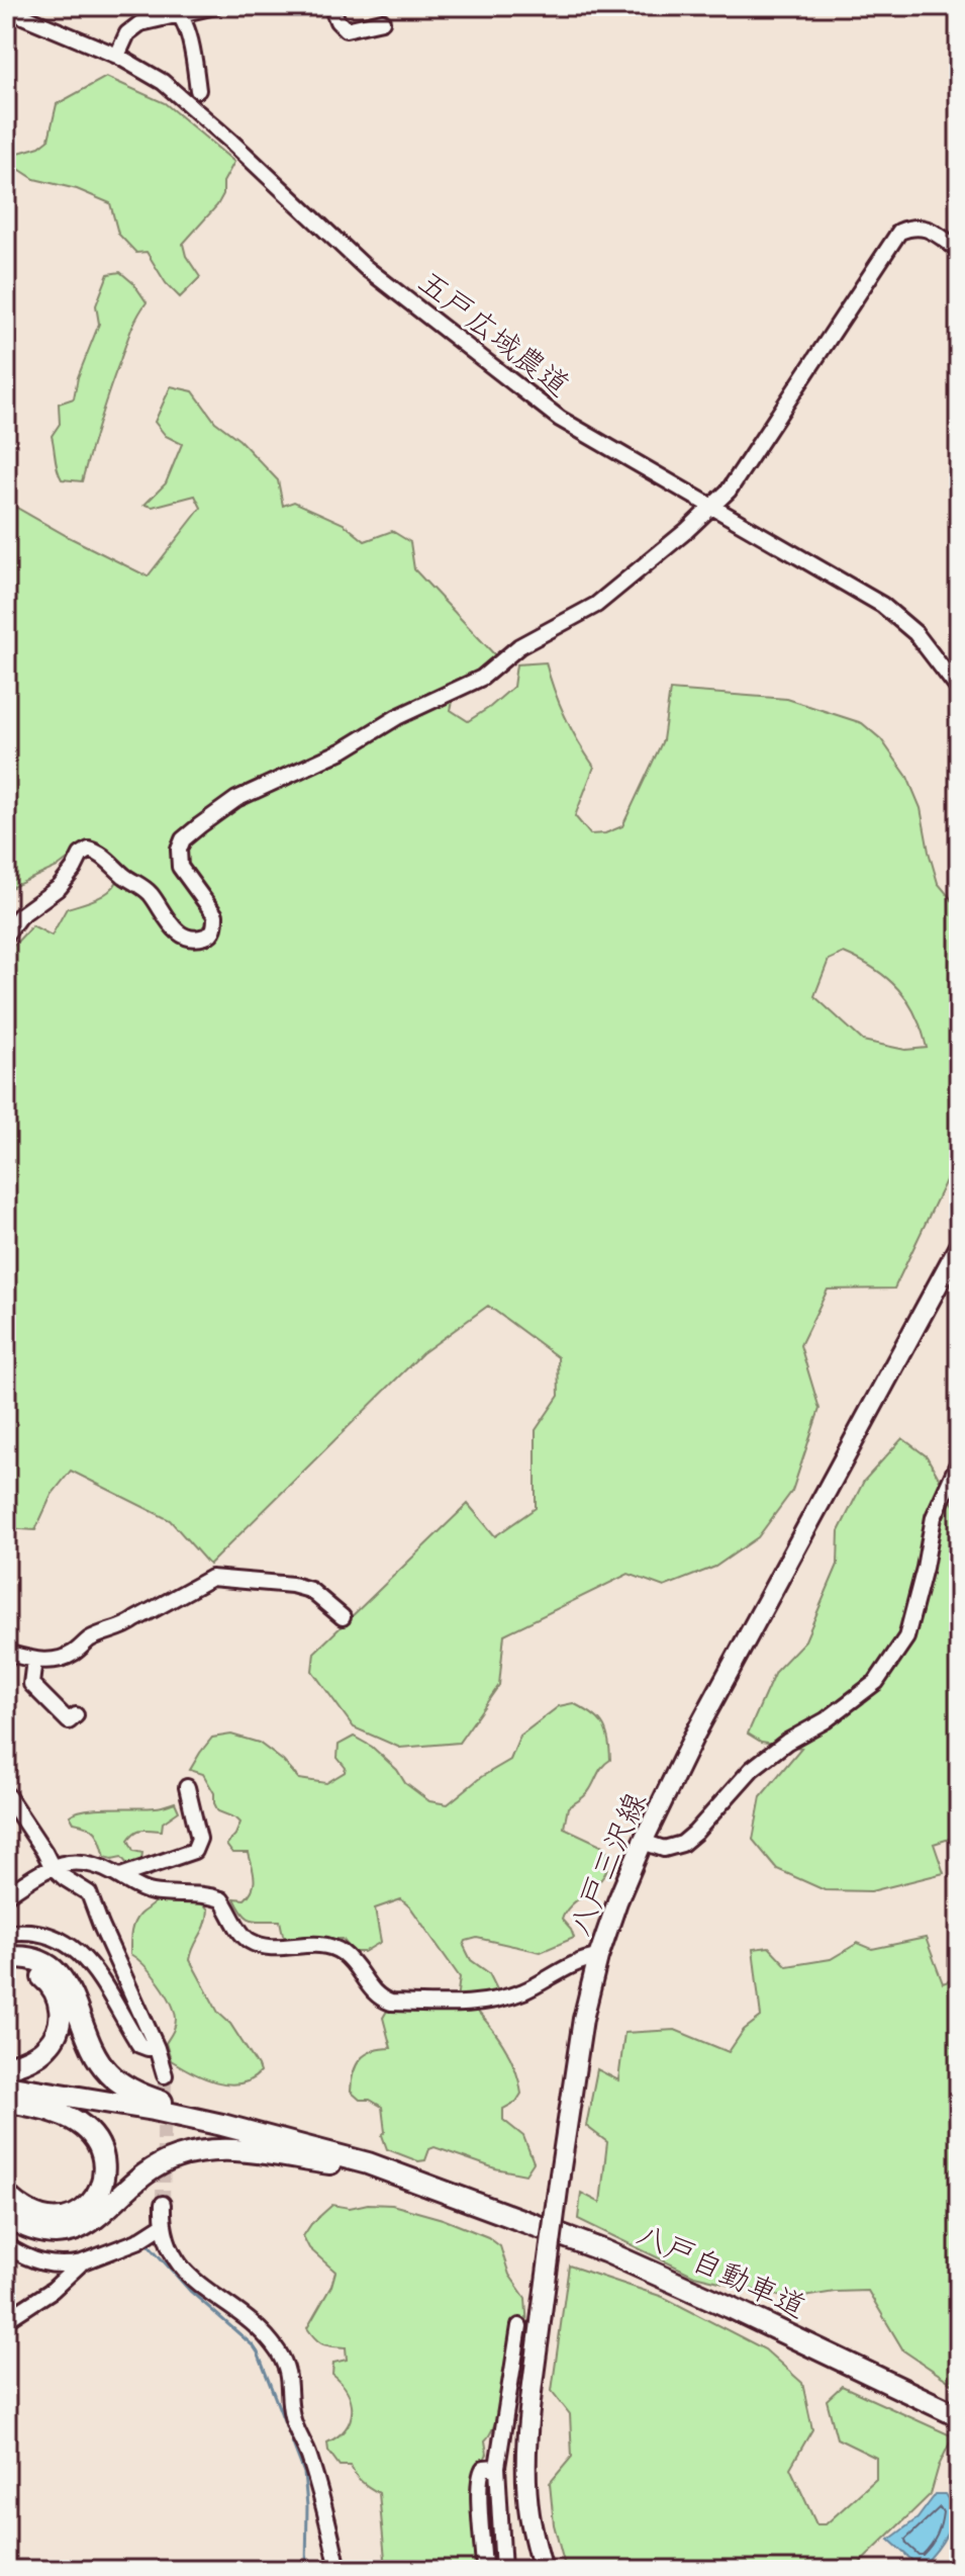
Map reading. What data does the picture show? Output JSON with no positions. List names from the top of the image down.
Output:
{
  "streets": {
    "highway": ["八戸自動車道"],
    "main road": ["八戸三沢線"],
    "street": ["五戸広域農道"]
  }
}
